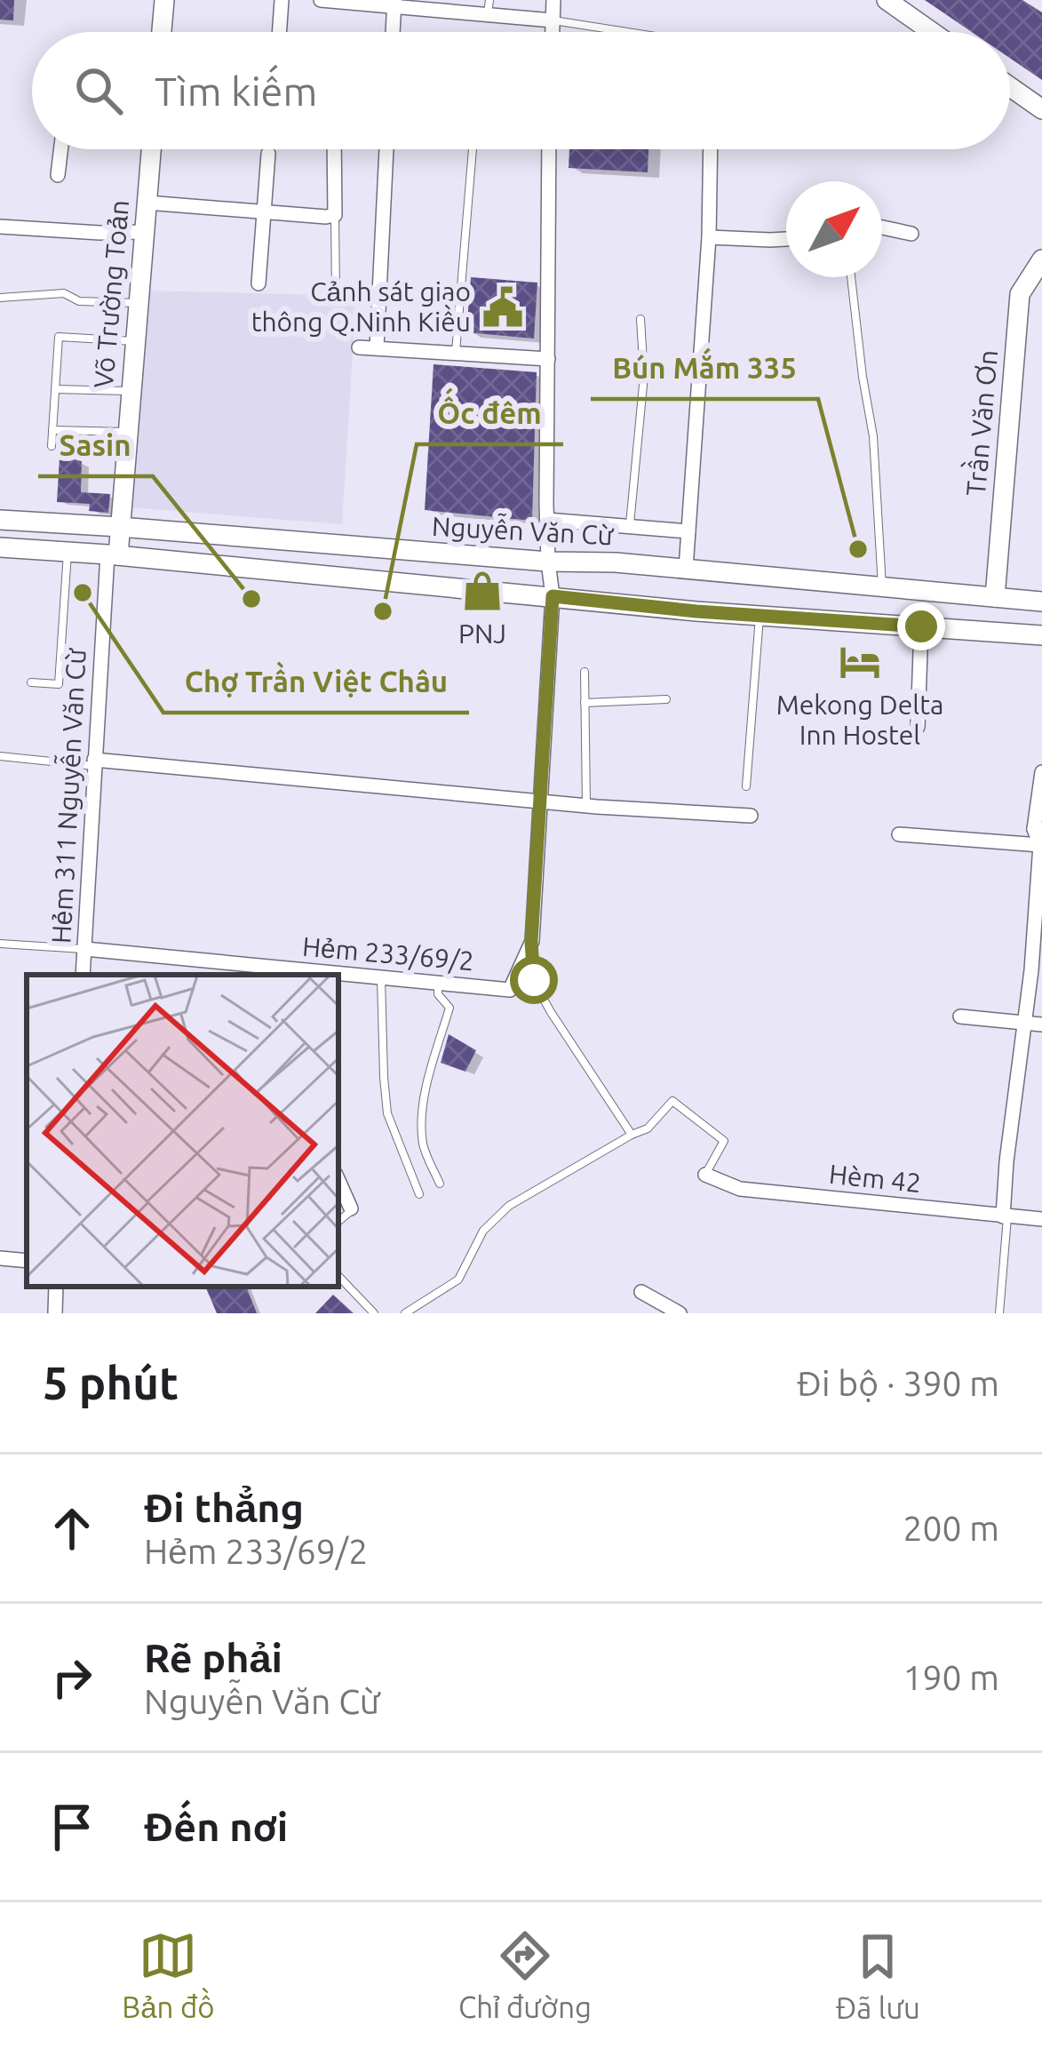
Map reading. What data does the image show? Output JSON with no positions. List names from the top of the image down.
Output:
{
  "streets": {
    "main road": ["Võ Trường Toản", "Trần Văn Ơn", "Nguyễn Văn Cừ"],
    "street": ["Hẻm 311 Nguyễn Văn Cừ", "Hẻm 233/69/2", "Hèm 42"]
  },
  "crossings": [
    ["Võ Trường Toản", "Nguyễn Văn Cừ"],
    ["Võ Trường Toản", "Hẻm 311 Nguyễn Văn Cừ"],
    ["Trần Văn Ơn", "Nguyễn Văn Cừ"],
    ["Nguyễn Văn Cừ", "Hẻm 233/69/2"],
    ["Hẻm 311 Nguyễn Văn Cừ", "Hẻm 233/69/2"]
  ],
  "places": {
    "public building": ["Cảnh sát giao thông Q.Ninh Kiều"],
    "other": [
      "Bún Mắm 335",
      "Chợ Trần Việt Châu",
      "Sasin",
      "Ốc đêm"
    ],
    "shop": ["PNJ"],
    "hotel": ["Mekong Delta Inn Hostel"]
  },
  "north": "top right",
  "page": {
    "search": "Tìm kiếm",
    "heading": ["5 phút", "Đi bộ · 390 m"],
    "list": [
      ["Đi thẳng", "Hẻm 233/69/2", "200 m"],
      ["Rẽ phải", "Nguyễn Văn Cừ", "190 m"],
      "Đến nơi"
    ],
    "nav": ["Bản đồ", "Chỉ đường", "Đã lưu"]
  }
}
